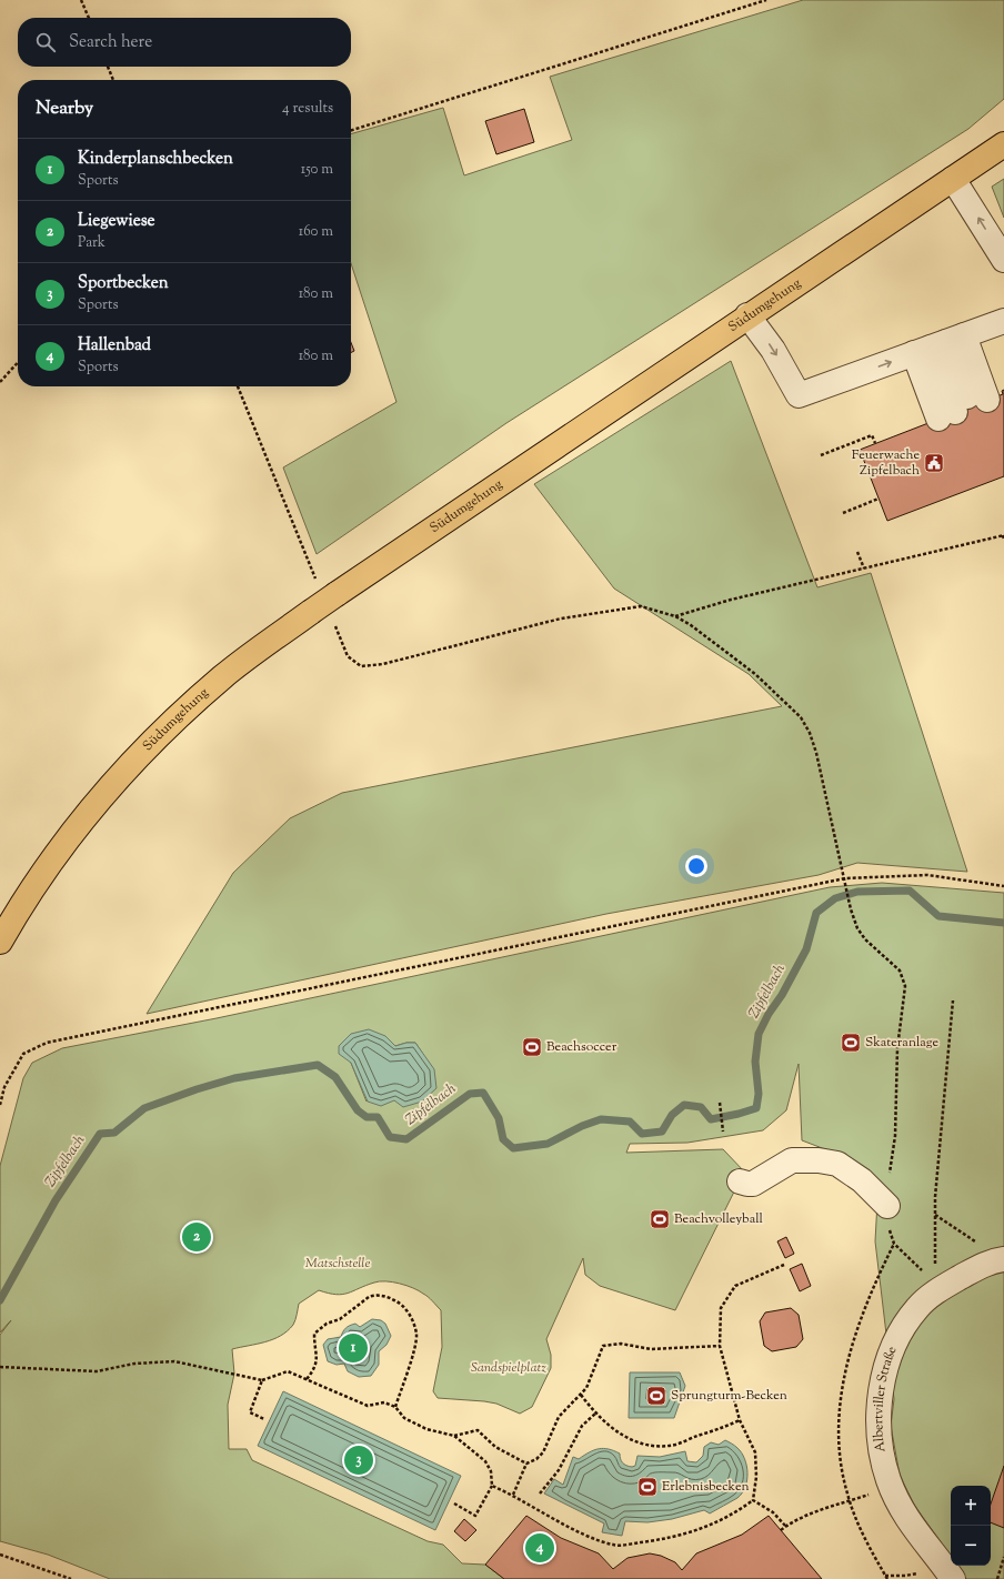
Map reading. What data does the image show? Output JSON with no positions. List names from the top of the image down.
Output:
{
  "streets": {
    "main road": ["Südumgehung"],
    "lane": ["Albertviller Straße"]
  },
  "water": ["Zipfelbach"],
  "parks": ["Matschstelle", "Sandspielplatz"],
  "places": {
    "public building": ["Feuerwache Zipfelbach"],
    "sports": [
      "Skateranlage",
      "Beachsoccer",
      "Beachvolleyball",
      "Sprungturm-Becken",
      "Erlebnisbecken"
    ]
  },
  "page": {
    "search": "Search here",
    "heading": ["Nearby", "4 results"],
    "list": [
      {
        "mark": "1",
        "name": "Kinderplanschbecken",
        "note": "Sports",
        "value": "150 m"
      },
      {
        "mark": "2",
        "name": "Liegewiese",
        "note": "Park",
        "value": "160 m"
      },
      {
        "mark": "3",
        "name": "Sportbecken",
        "note": "Sports",
        "value": "180 m"
      },
      {
        "mark": "4",
        "name": "Hallenbad",
        "note": "Sports",
        "value": "180 m"
      }
    ],
    "pins": [
      "2",
      "1",
      "3",
      "4"
    ],
    "map_buttons": ["+", "−"]
  }
}
